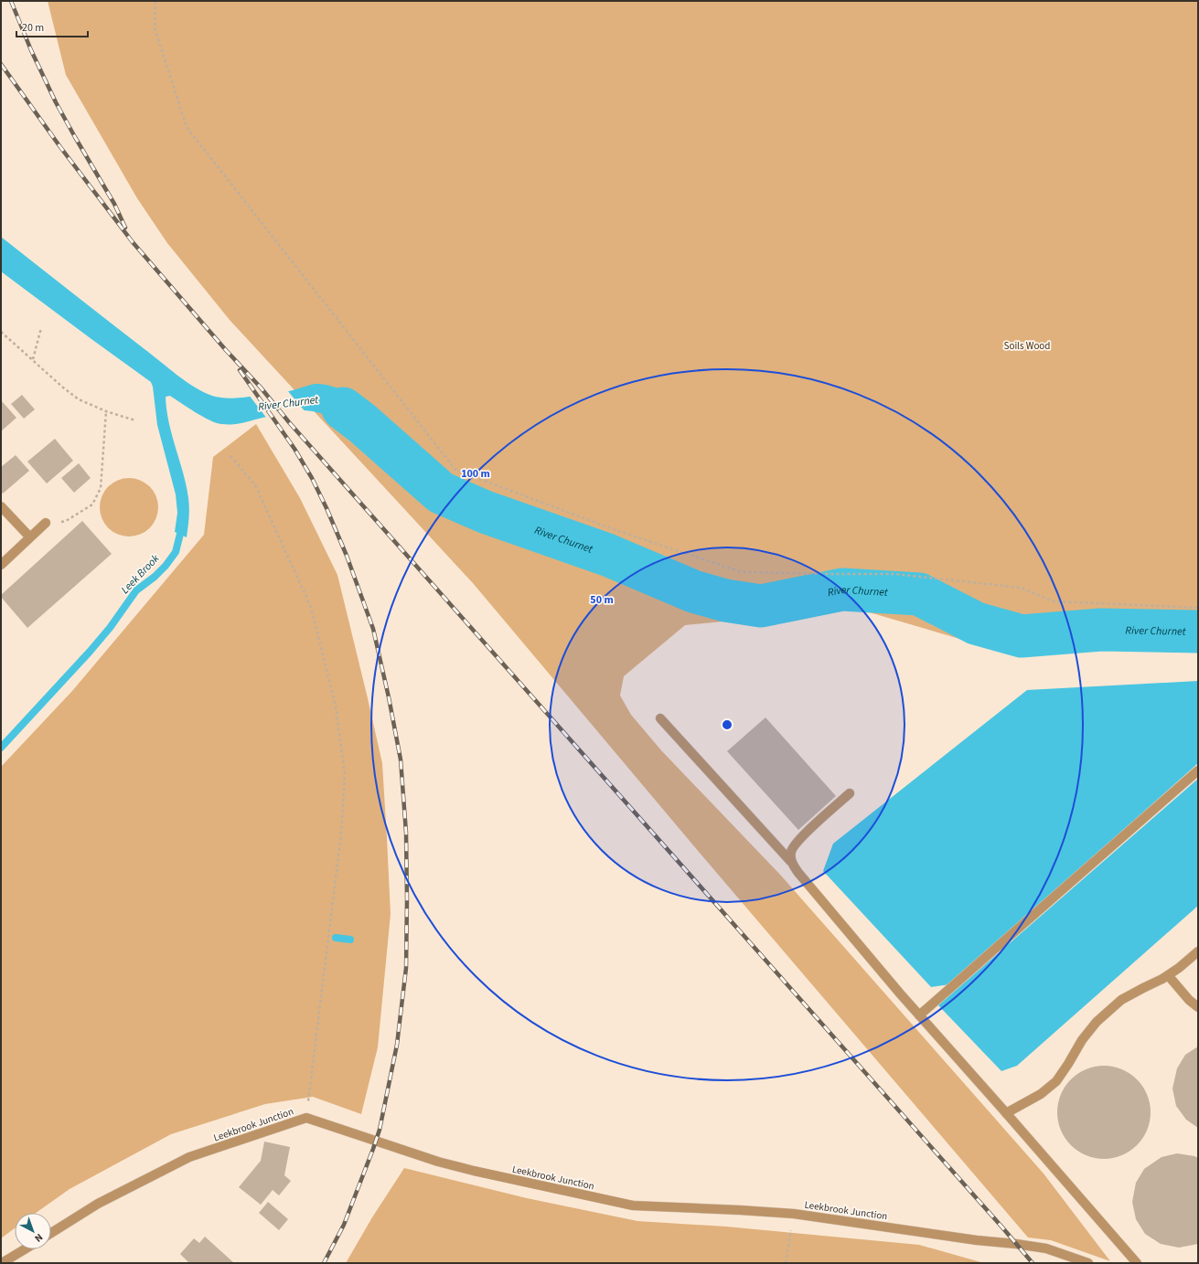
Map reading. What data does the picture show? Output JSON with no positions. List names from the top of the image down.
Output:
{
  "streets": {
    "street": ["Leekbrook Junction"]
  },
  "water": ["River Churnet", "Leek Brook"],
  "parks": ["Soils Wood"],
  "scale_bar": "20 m",
  "north": "bottom right",
  "rings": ["100 m", "50 m"]
}
